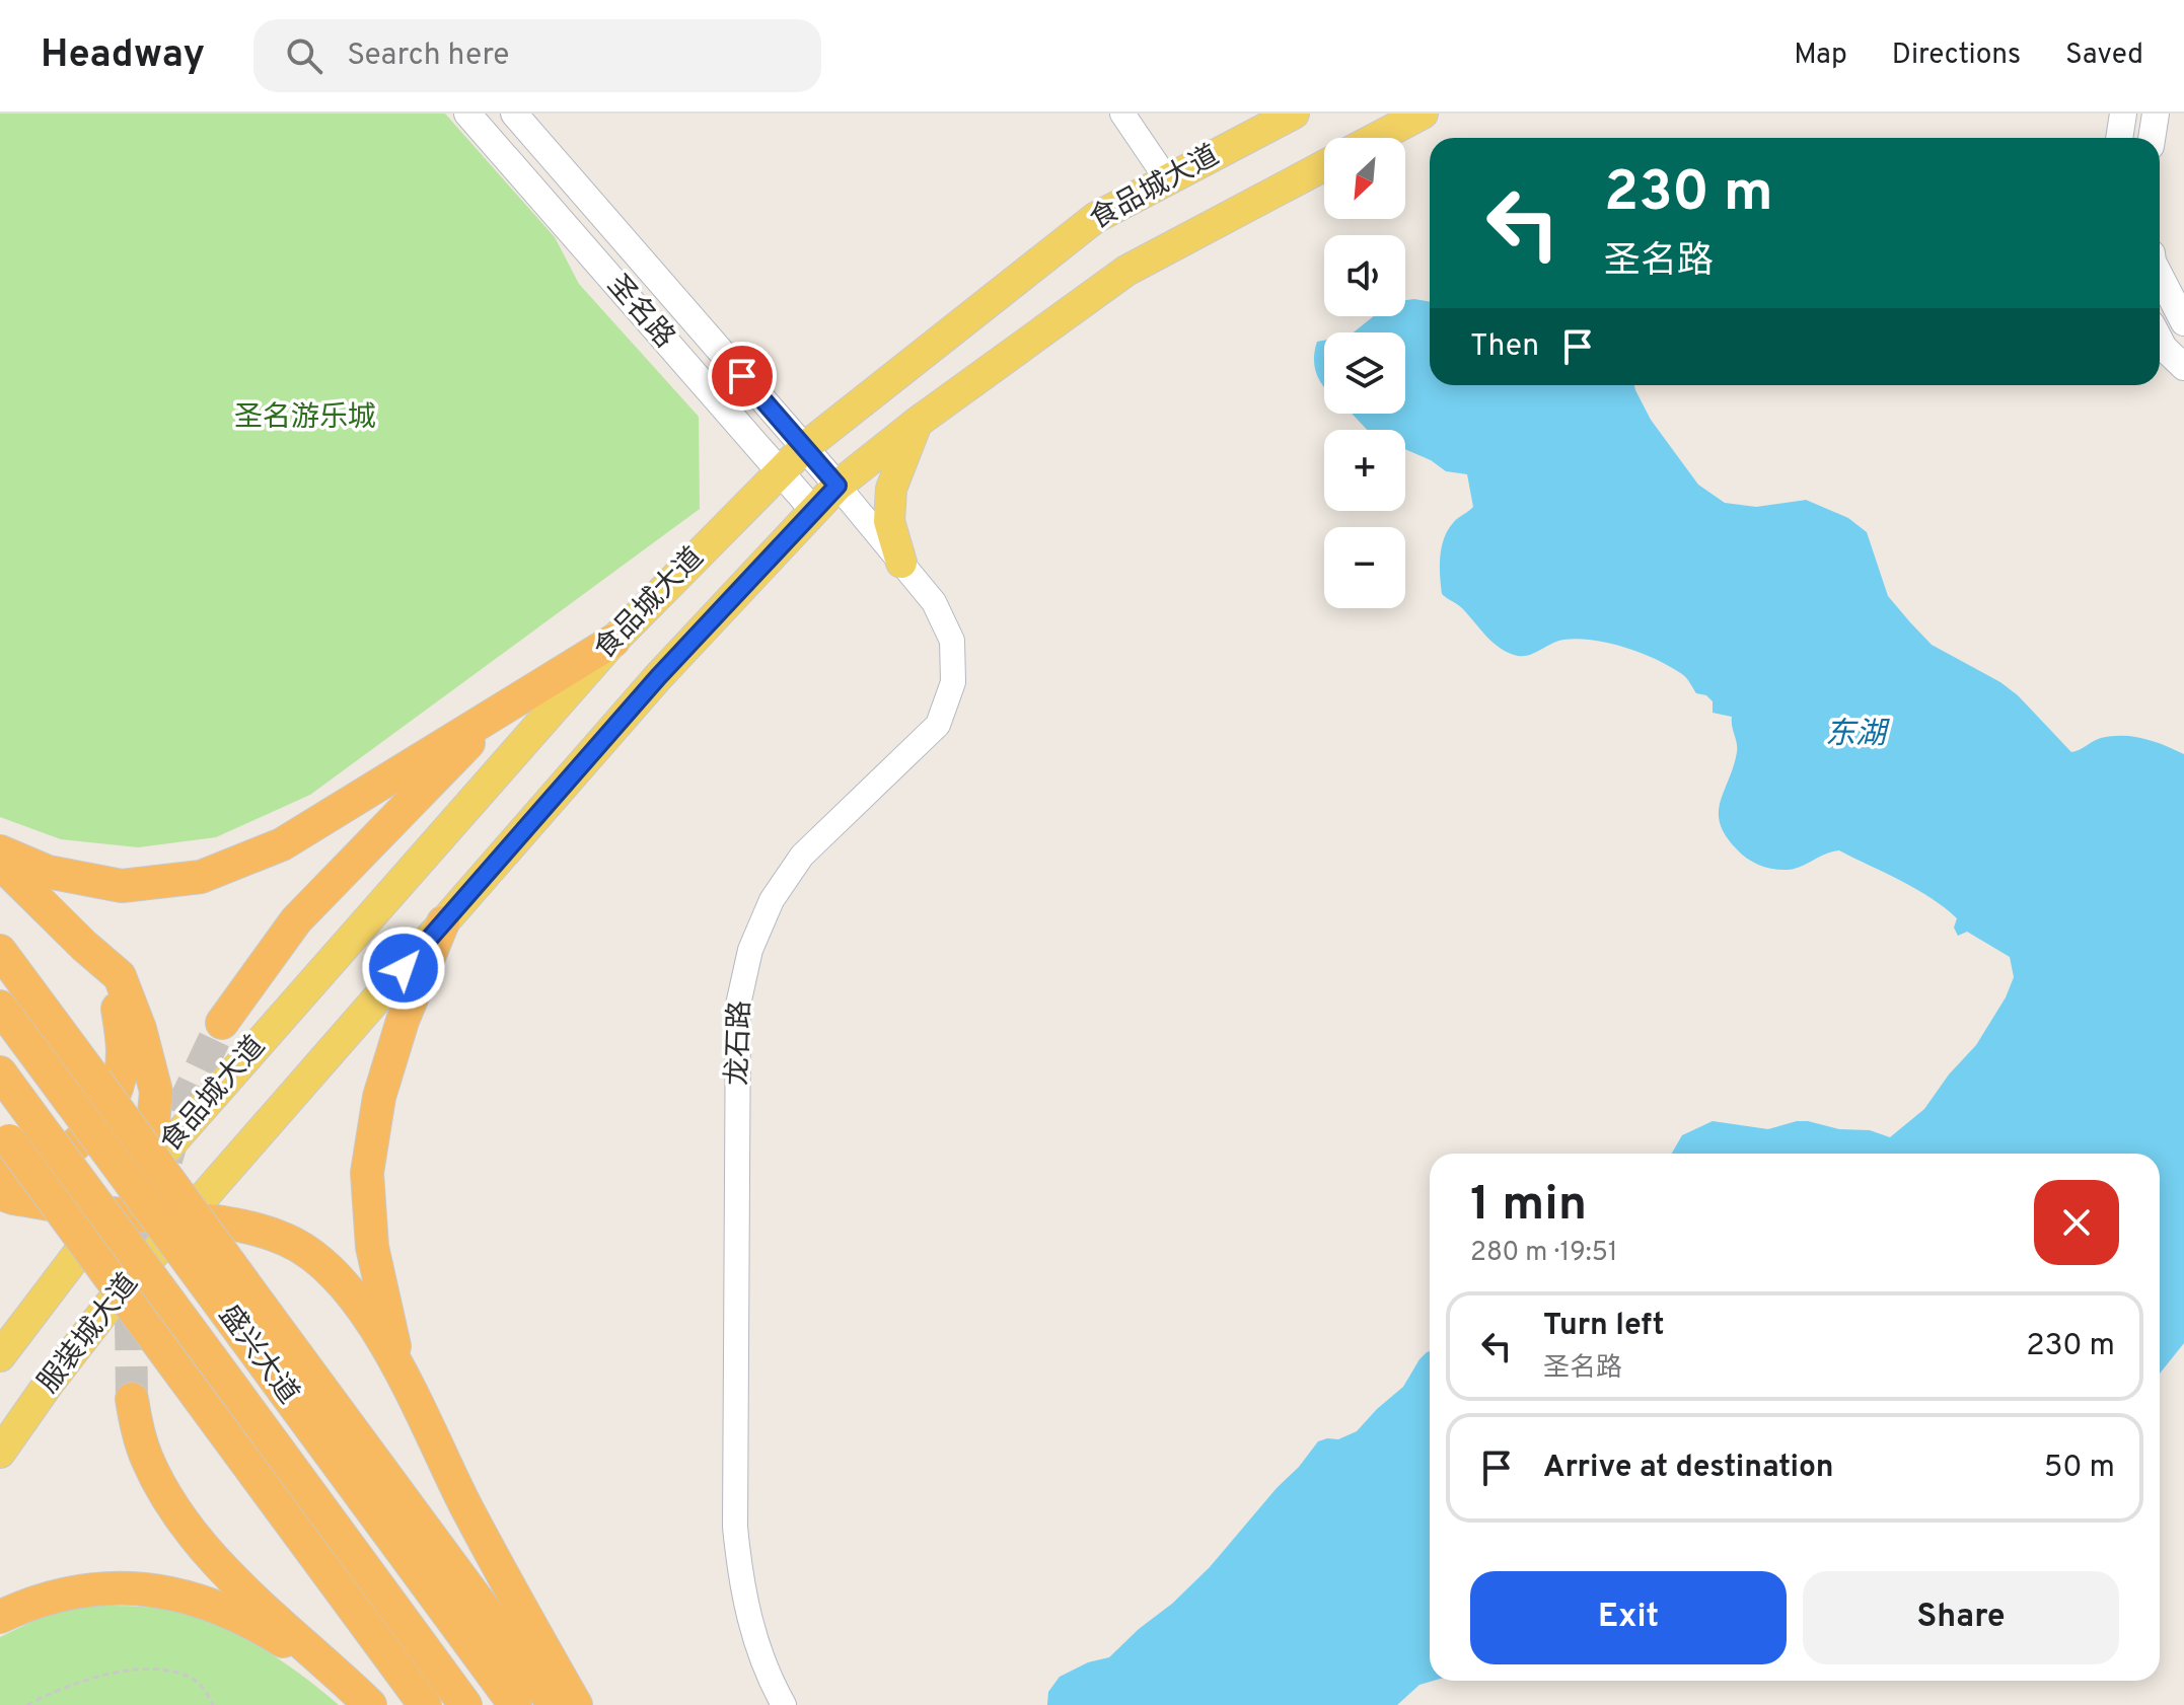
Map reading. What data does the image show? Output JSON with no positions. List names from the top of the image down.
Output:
{
  "streets": {
    "highway": ["盛兴大道"],
    "main road": ["食品城大道", "圣名路", "服装城大道"],
    "street": ["龙石路"]
  },
  "crossings": [
    ["食品城大道", "圣名路"],
    ["食品城大道", "龙石路"],
    ["食品城大道", "服装城大道"],
    ["圣名路", "龙石路"]
  ],
  "water": ["东湖"],
  "parks": ["圣名游乐城"],
  "north": "bottom left",
  "page": {
    "header": "Headway",
    "search": "Search here",
    "nav": ["Map", "Directions", "Saved"],
    "map_buttons": ["+", "−"],
    "turn": ["230 m", "圣名路"],
    "then": "Then",
    "heading": ["1 min", "280 m · 19:51"],
    "list": [
      {
        "name": "Turn left",
        "note": "圣名路",
        "value": "230 m"
      },
      {
        "name": "Arrive at destination",
        "value": "50 m"
      }
    ],
    "buttons": ["Exit", "Share"]
  }
}
